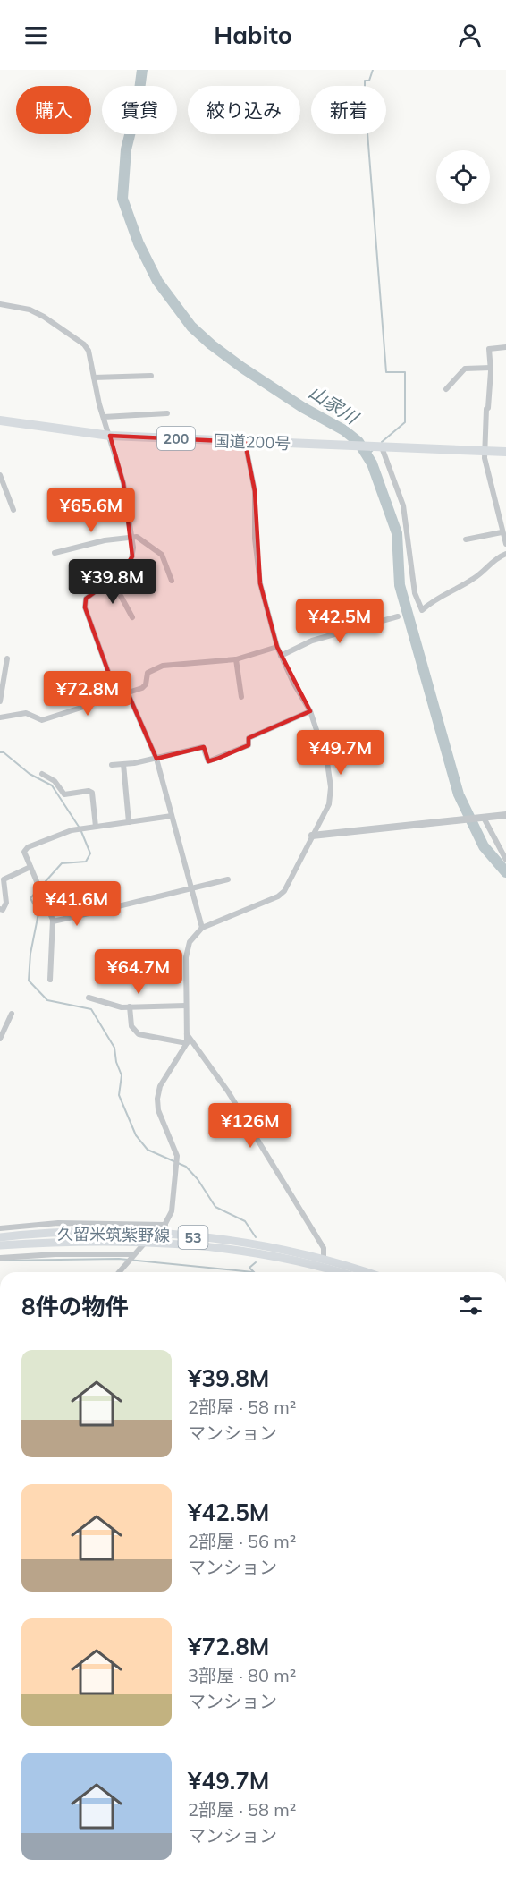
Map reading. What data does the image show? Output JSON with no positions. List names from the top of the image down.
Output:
{
  "streets": {
    "highway": ["200", "国道200号"],
    "main road": ["久留米筑紫野線", "53"]
  },
  "water": ["山家川"],
  "page": {
    "header": "Habito",
    "chip": [
      "購入",
      "賃貸",
      "絞り込み",
      "新着"
    ],
    "price": [
      "¥65.6M",
      "¥39.8M",
      "¥42.5M",
      "¥72.8M",
      "¥49.7M",
      "¥41.6M",
      "¥64.7M",
      "¥126M"
    ],
    "heading": "8件の物件",
    "list": [
      {
        "name": "¥39.8M",
        "note": "2部屋 · 58 m² · マンション"
      },
      {
        "name": "¥42.5M",
        "note": "2部屋 · 56 m² · マンション"
      },
      {
        "name": "¥72.8M",
        "note": "3部屋 · 80 m² · マンション"
      },
      {
        "name": "¥49.7M",
        "note": "2部屋 · 58 m² · マンション"
      }
    ]
  }
}
